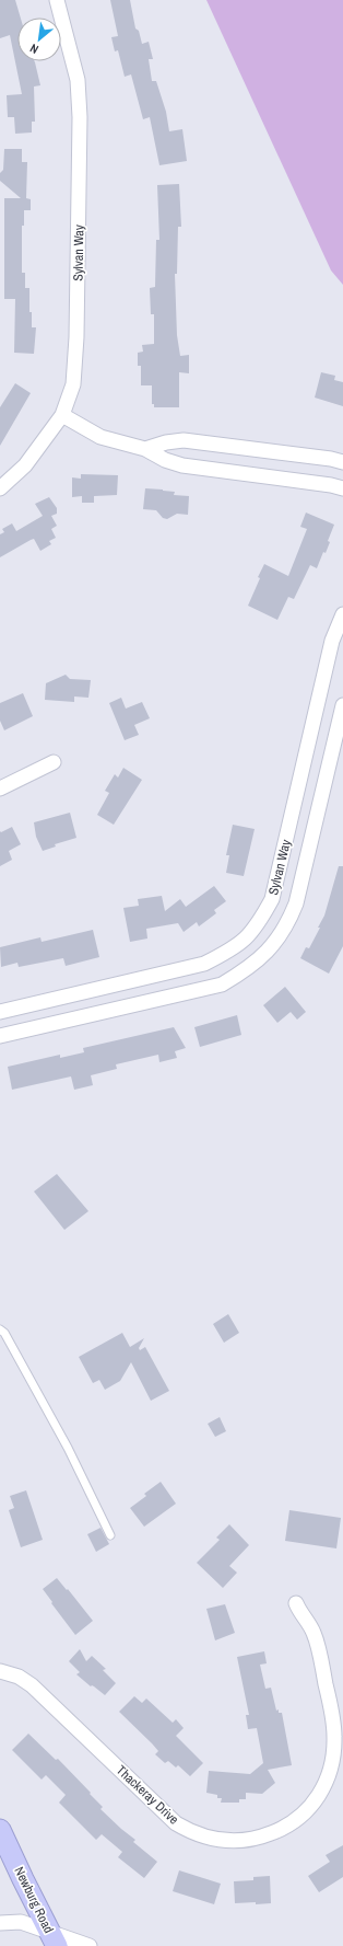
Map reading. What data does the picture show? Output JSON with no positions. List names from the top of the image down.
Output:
{
  "streets": {
    "main road": ["Newburg Road"],
    "street": ["Sylvan Way", "Thackeray Drive"]
  },
  "north": "bottom left"
}
